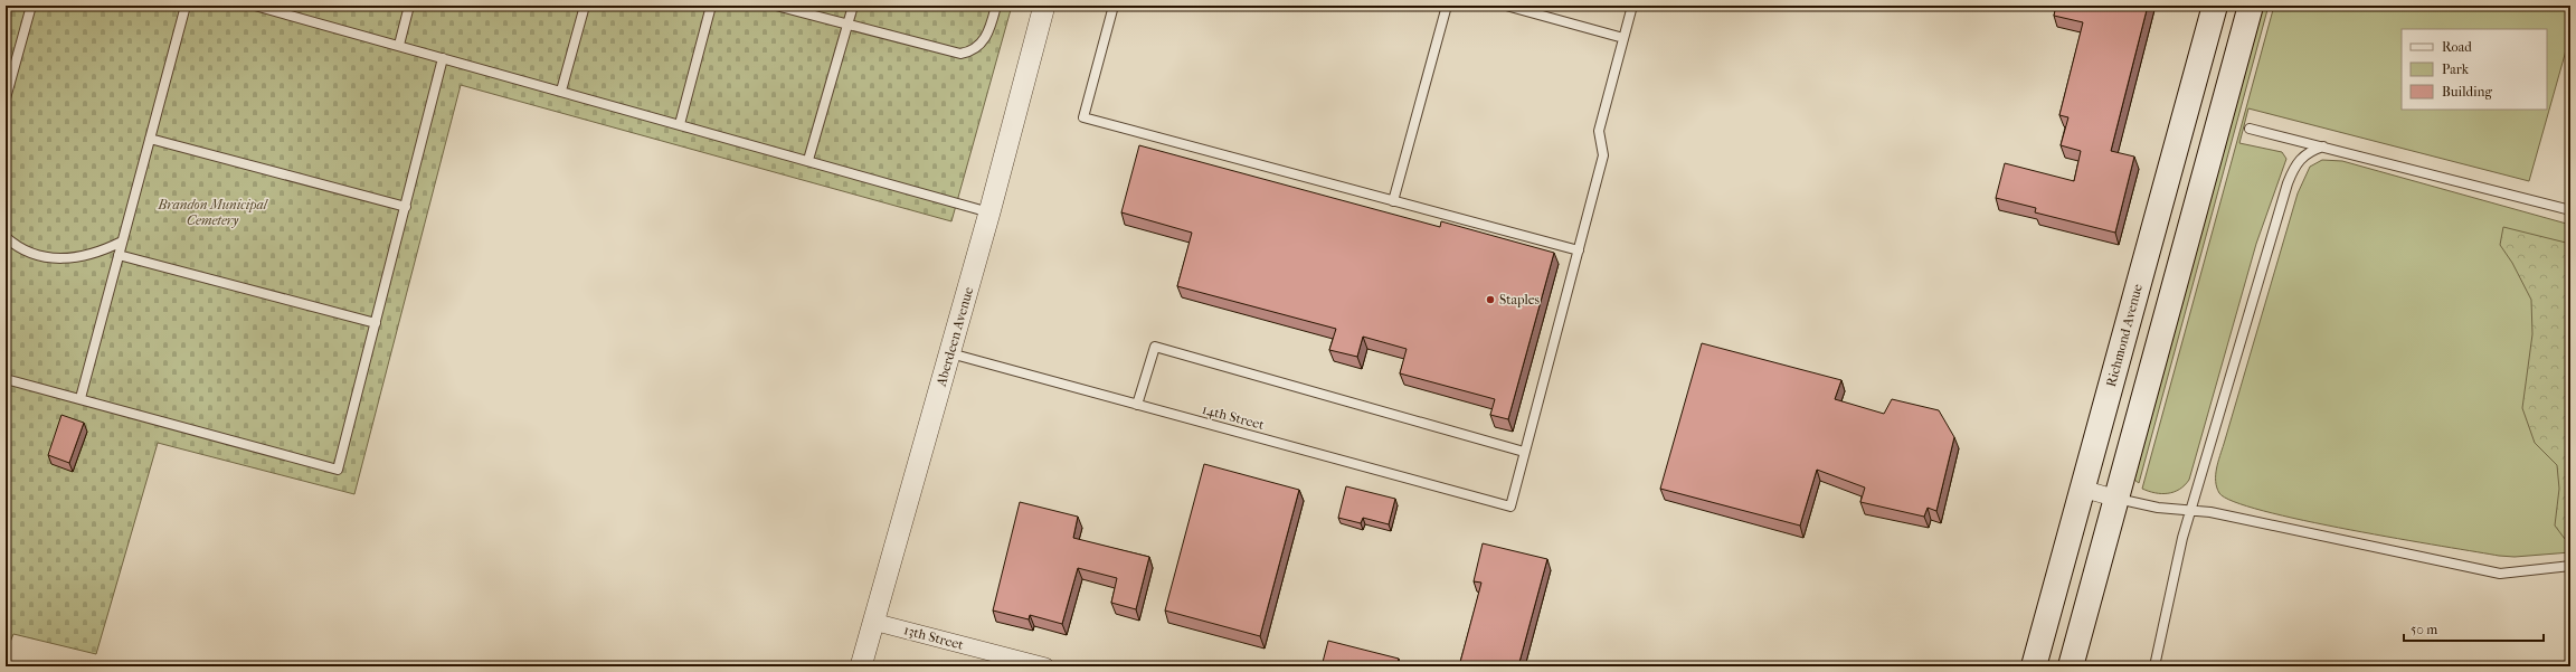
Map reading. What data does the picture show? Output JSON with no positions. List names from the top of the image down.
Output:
{
  "streets": {
    "main road": ["Richmond Avenue"],
    "street": ["Aberdeen Avenue", "13th Street"],
    "lane": ["14th Street"]
  },
  "crossings": [
    ["Aberdeen Avenue", "14th Street"],
    ["Aberdeen Avenue", "13th Street"]
  ],
  "parks": ["Brandon Municipal Cemetery"],
  "places": ["Staples"],
  "legend": ["Road", "Park", "Building"],
  "scale_bar": "50 m"
}
